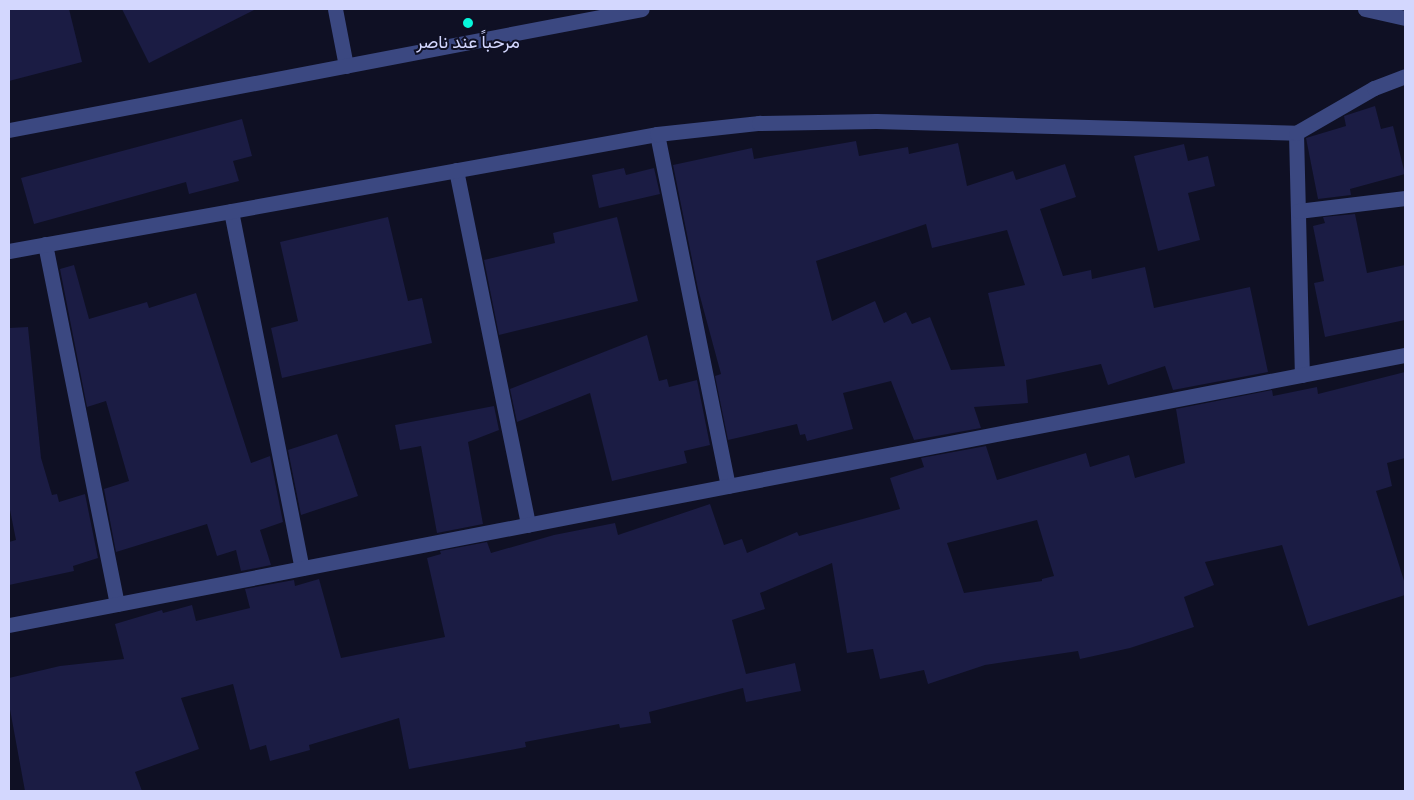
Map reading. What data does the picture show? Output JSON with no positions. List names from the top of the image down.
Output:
{
  "places": ["مرحباً عند ناصر"]
}
